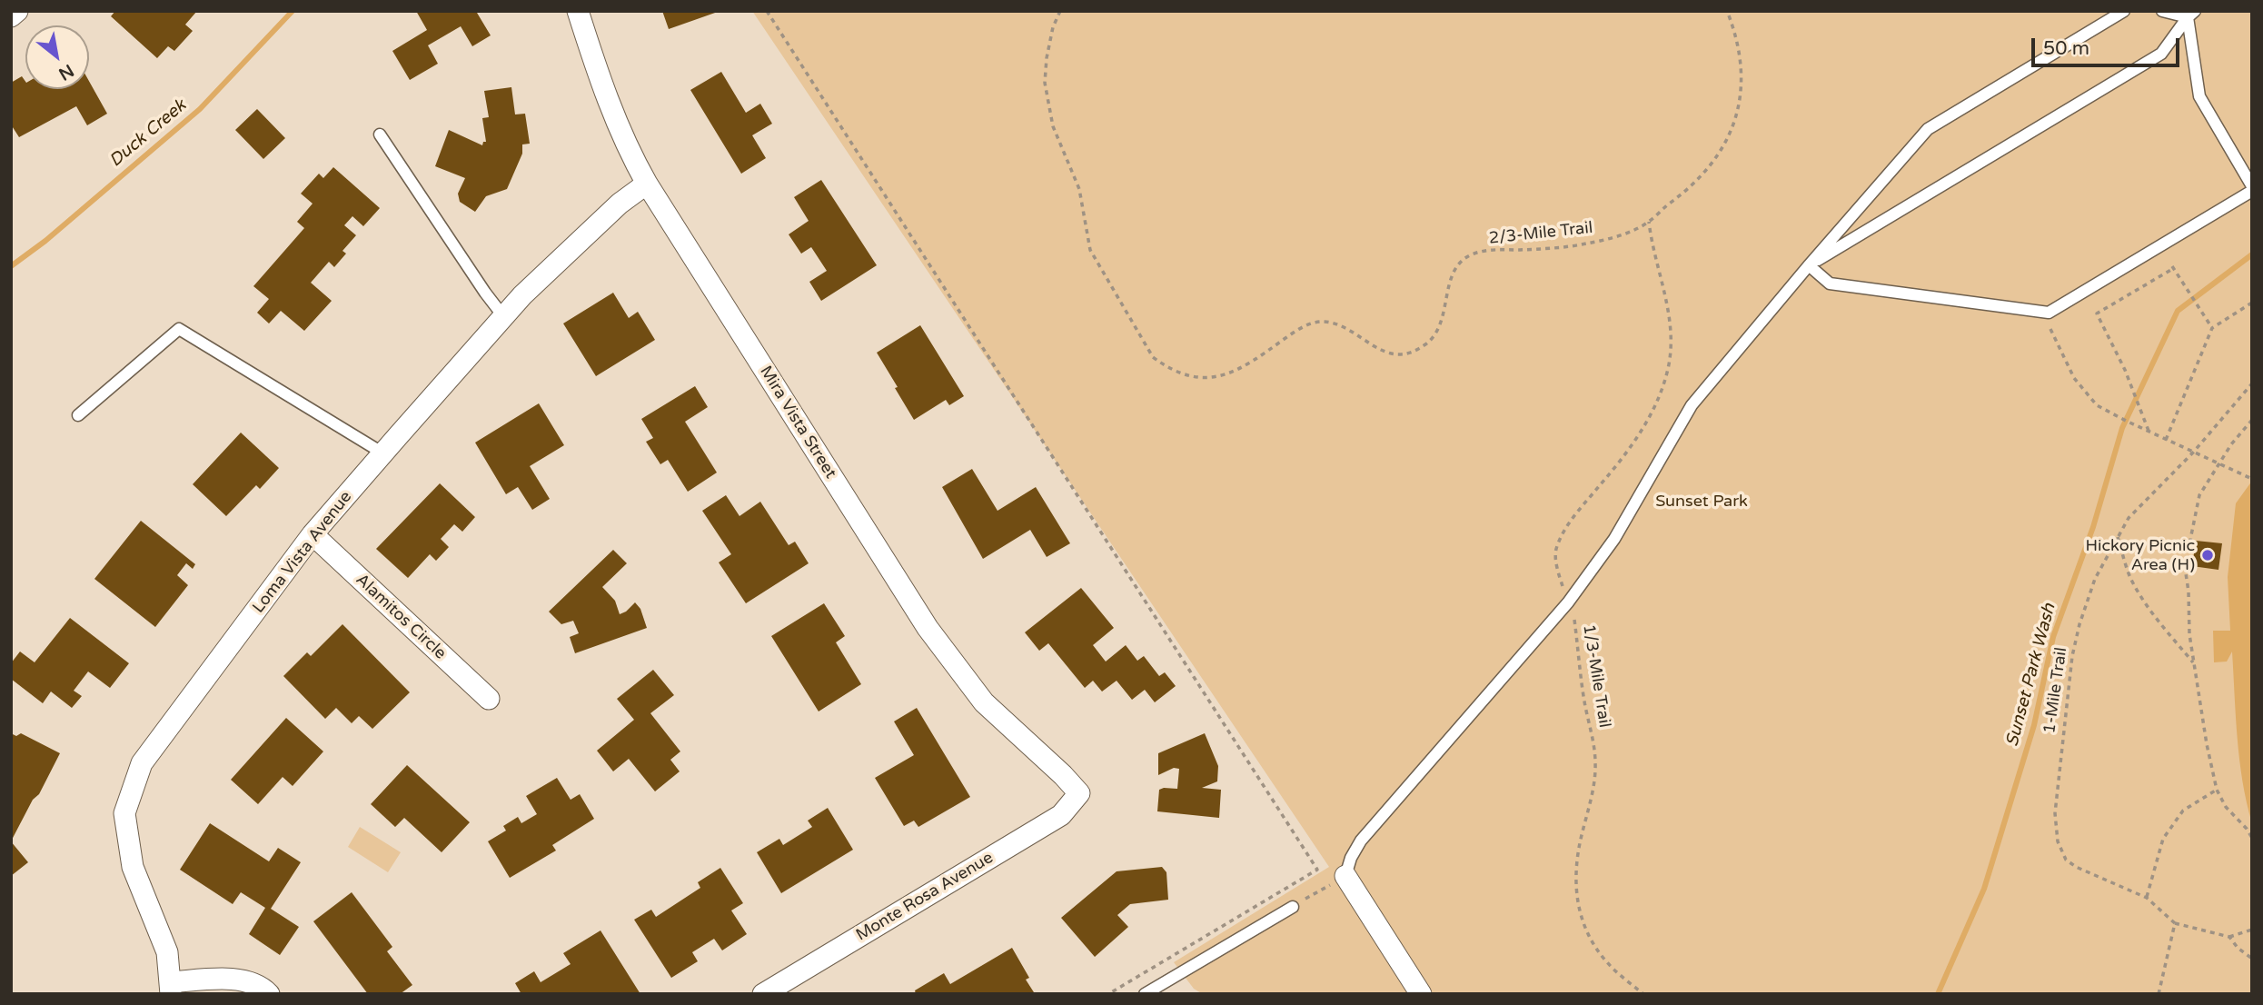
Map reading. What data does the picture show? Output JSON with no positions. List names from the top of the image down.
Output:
{
  "streets": {
    "street": [
      "Mira Vista Street",
      "Loma Vista Avenue",
      "Alamitos Circle",
      "Monte Rosa Avenue"
    ],
    "path": ["2/3-Mile Trail", "1/3-Mile Trail", "1-Mile Trail"]
  },
  "crossings": [
    ["2/3-Mile Trail", "1/3-Mile Trail"],
    ["Mira Vista Street", "Loma Vista Avenue"],
    ["Mira Vista Street", "Monte Rosa Avenue"],
    ["Loma Vista Avenue", "Alamitos Circle"]
  ],
  "water": ["Duck Creek", "Sunset Park Wash"],
  "parks": ["Sunset Park"],
  "places": ["Hickory Picnic Area (H)"],
  "scale_bar": "50 m",
  "north": "bottom right"
}
